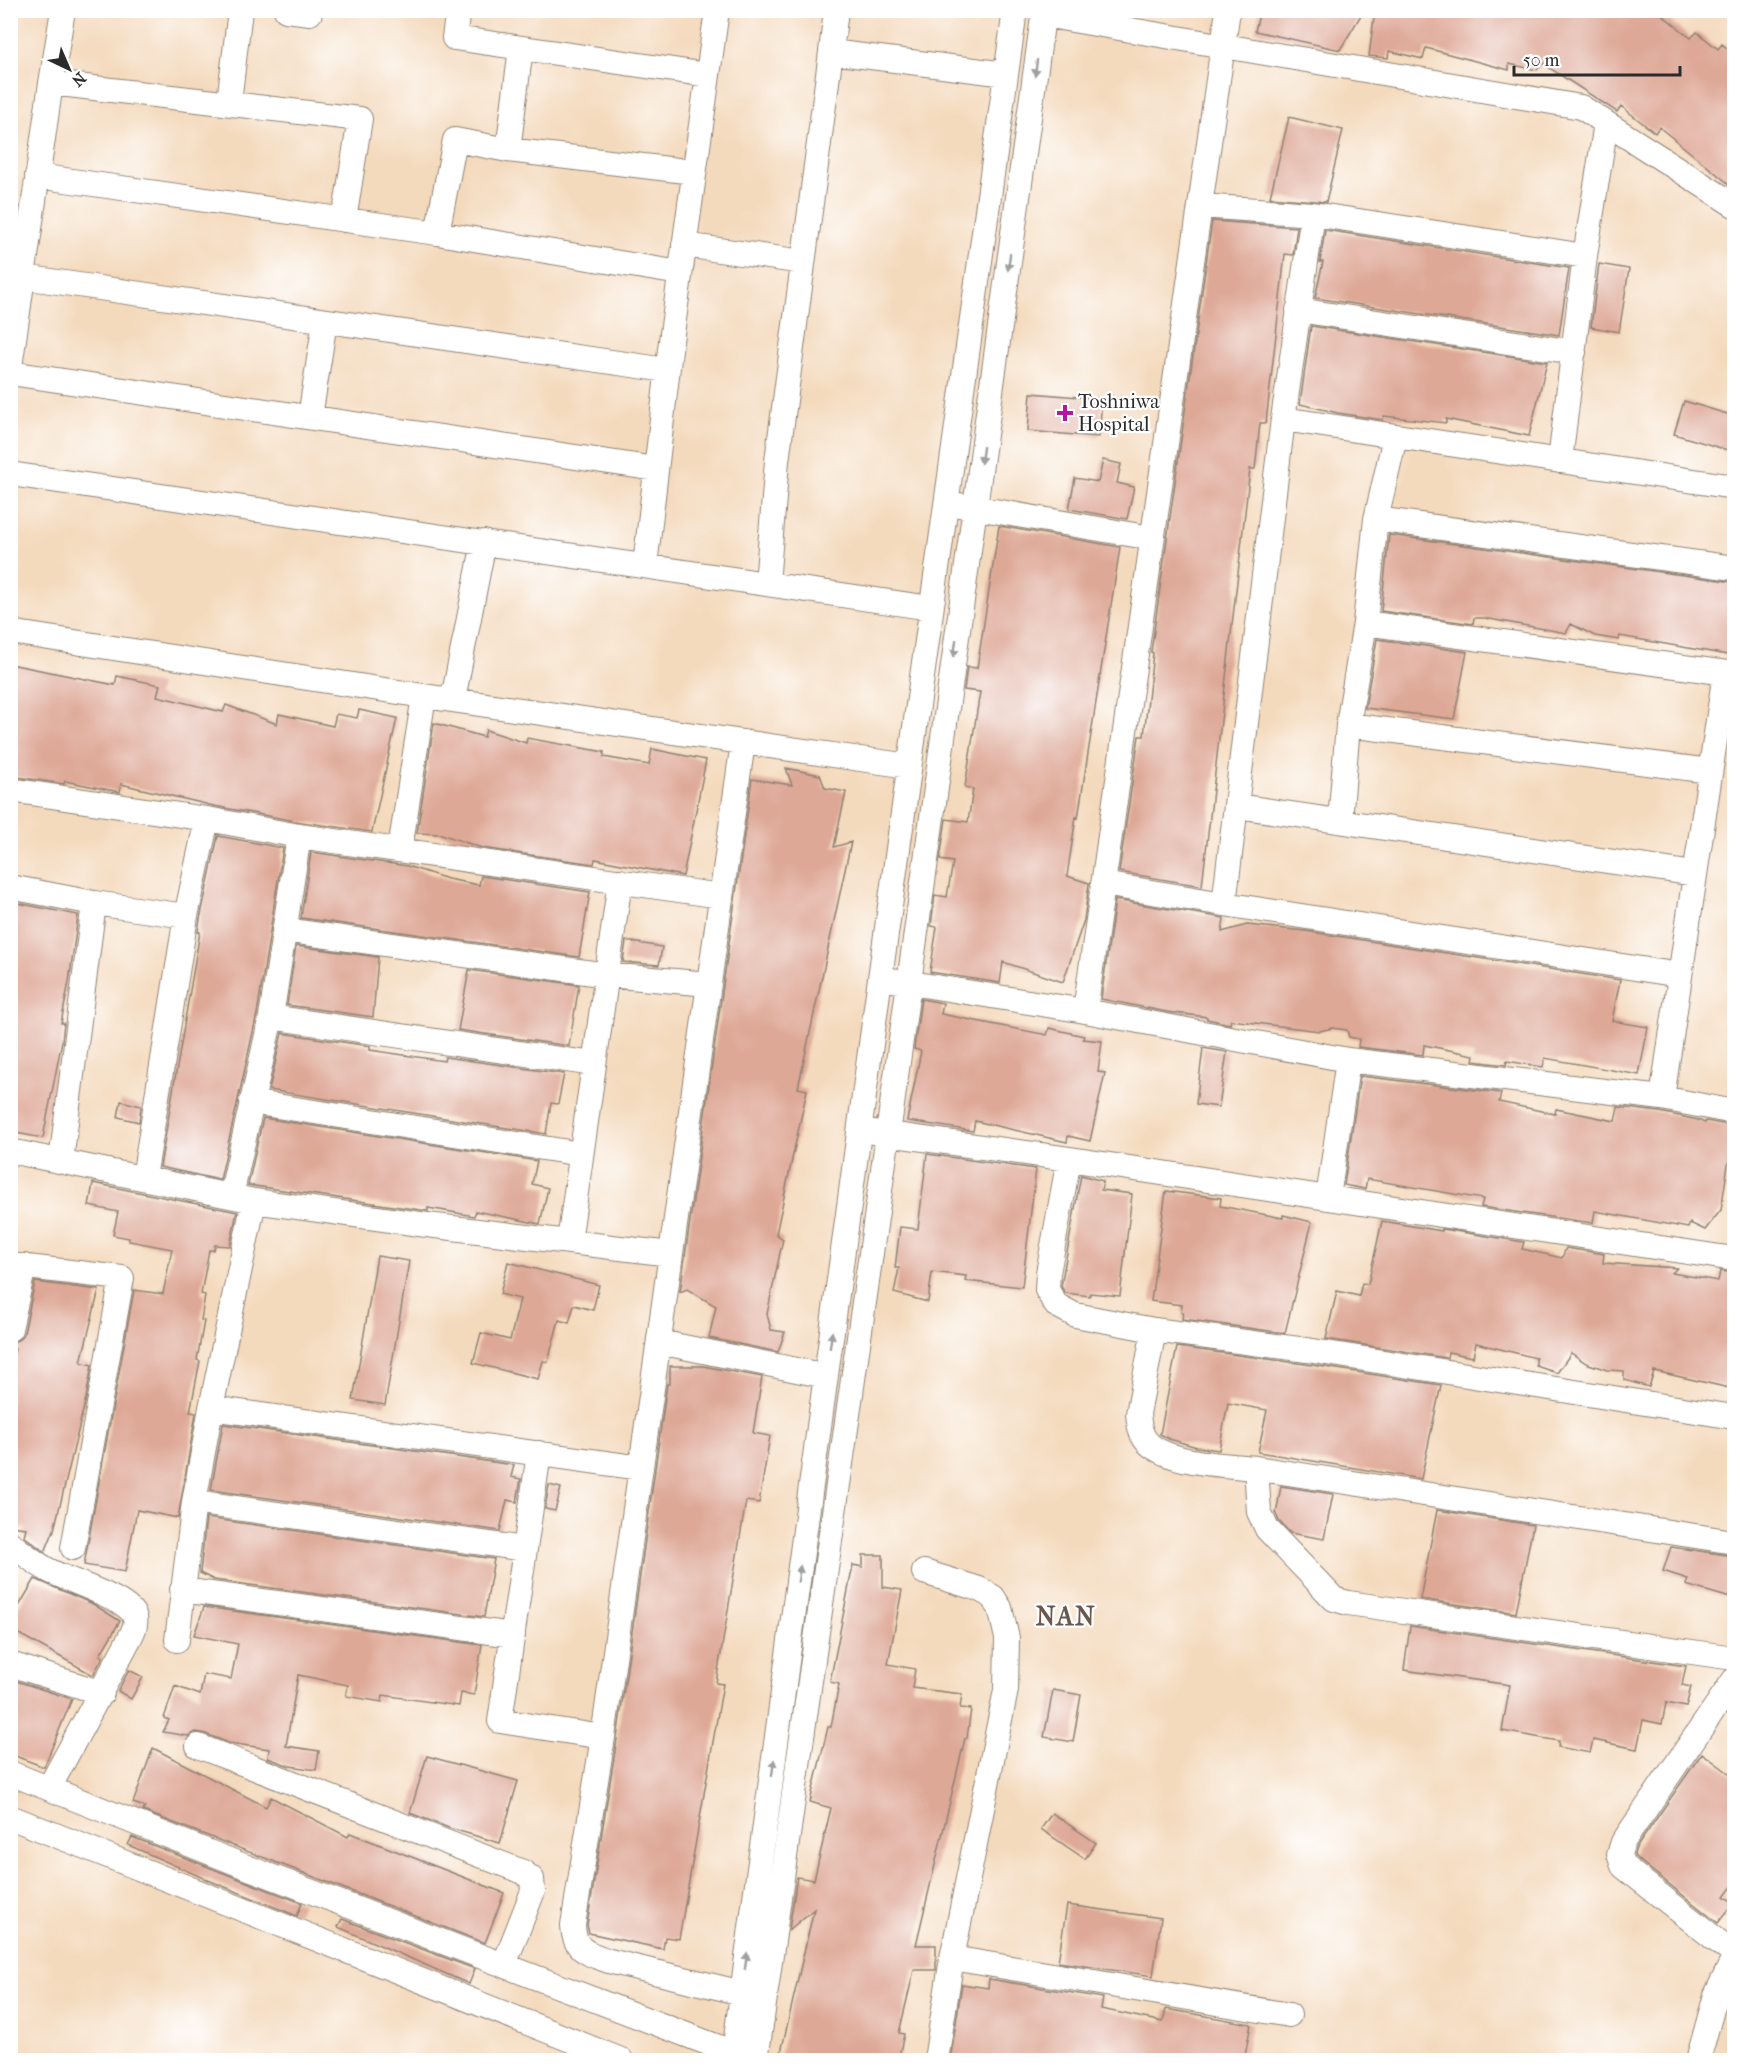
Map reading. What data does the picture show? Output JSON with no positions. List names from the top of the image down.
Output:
{
  "districts": ["NAN"],
  "places": {
    "health": ["Toshniwa Hospital"]
  },
  "scale_bar": "50 m",
  "north": "bottom right"
}
